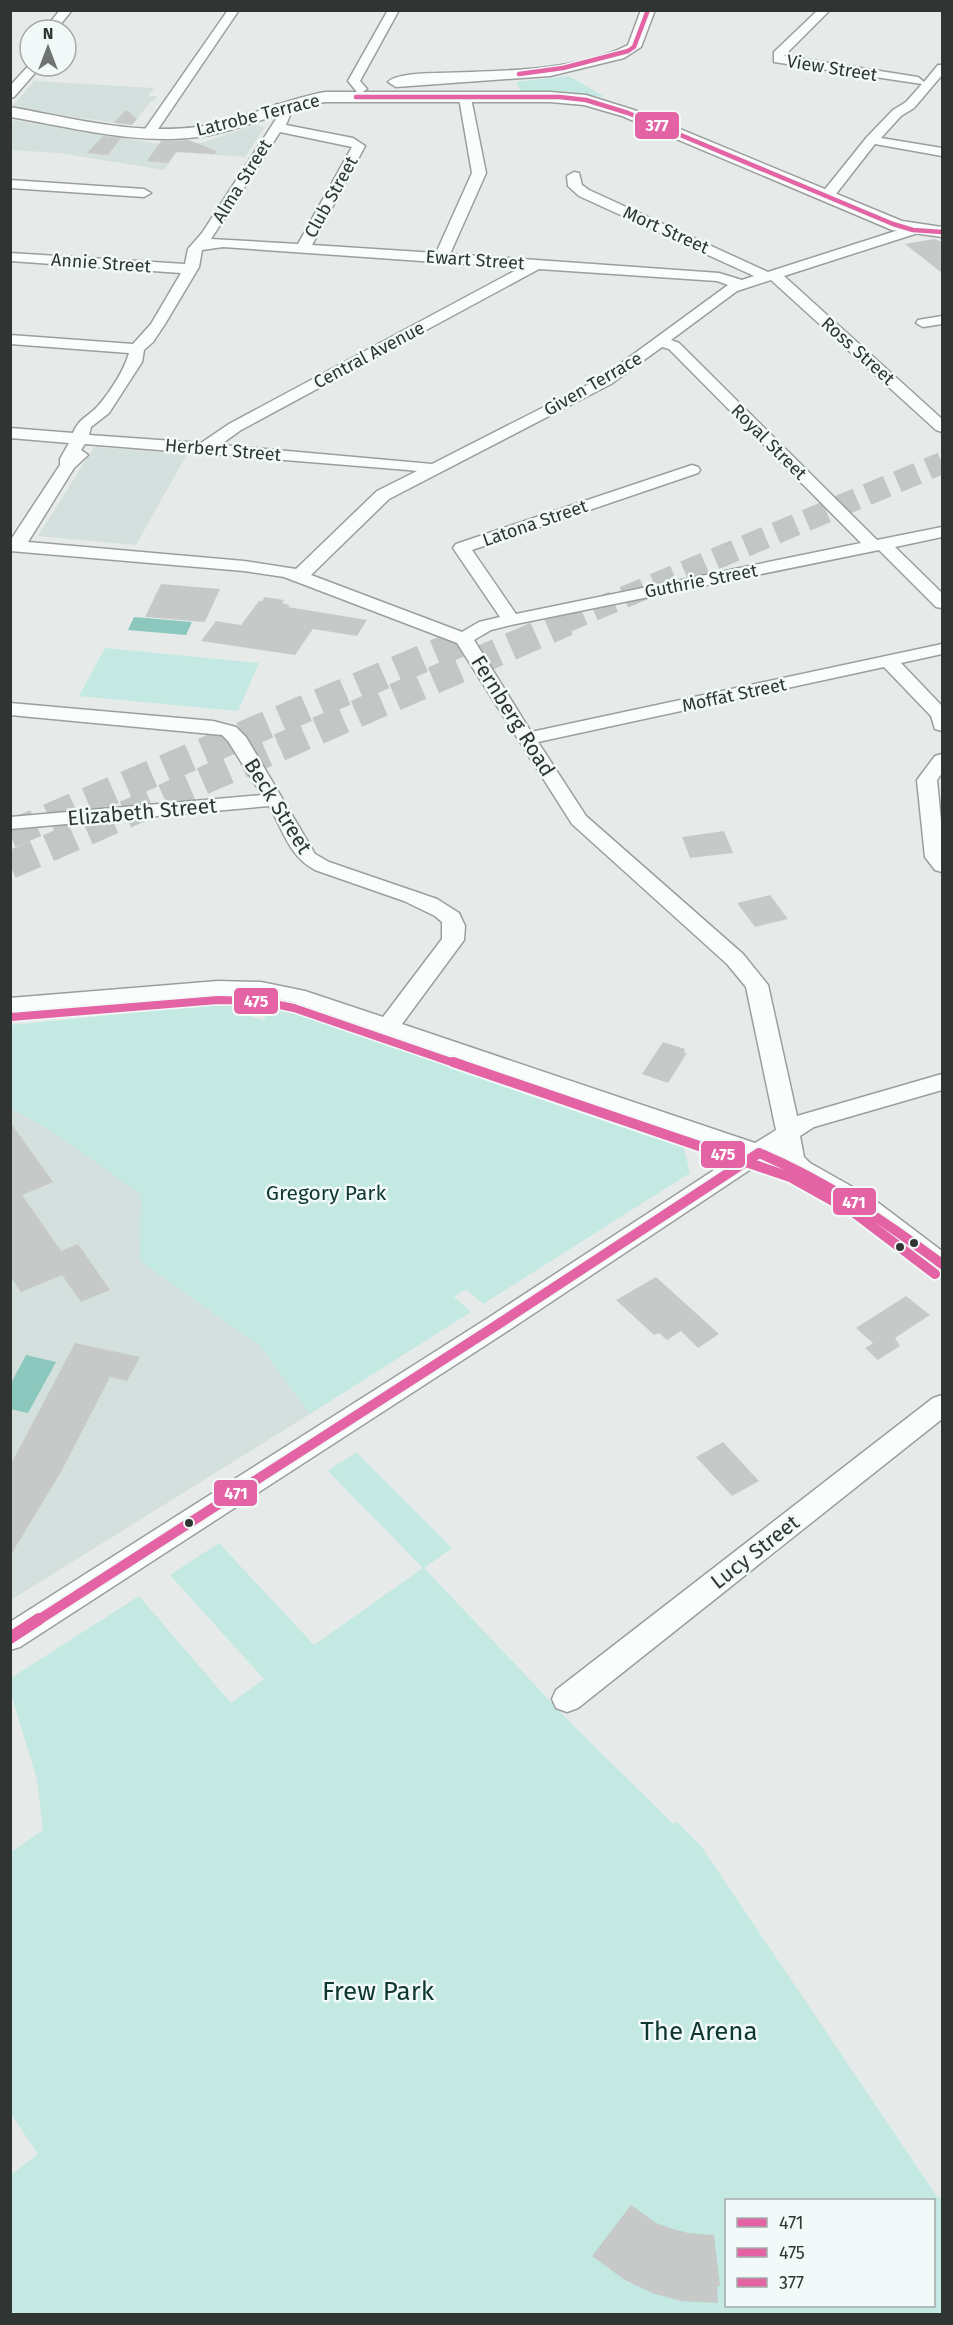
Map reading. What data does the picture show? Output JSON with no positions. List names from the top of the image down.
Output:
{
  "streets": {
    "main road": ["Latrobe Terrace", "Given Terrace"],
    "street": [
      "View Street",
      "Alma Street",
      "Club Street",
      "Mort Street",
      "Ewart Street",
      "Annie Street",
      "Ross Street",
      "Central Avenue",
      "Royal Street",
      "Herbert Street",
      "Latona Street",
      "Guthrie Street",
      "Moffat Street",
      "Fernberg Road",
      "Beck Street",
      "Elizabeth Street",
      "Lucy Street"
    ]
  },
  "crossings": [
    ["Latrobe Terrace", "Alma Street"],
    ["Latrobe Terrace", "Given Terrace"],
    ["Alma Street", "Club Street"],
    ["Alma Street", "Ewart Street"],
    ["Alma Street", "Annie Street"],
    ["Alma Street", "Herbert Street"],
    ["Alma Street", "Fernberg Road"],
    ["Club Street", "Ewart Street"],
    ["Mort Street", "Ross Street"],
    ["Mort Street", "Given Terrace"],
    ["Ewart Street", "Central Avenue"],
    ["Ewart Street", "Given Terrace"],
    ["Ross Street", "Given Terrace"],
    ["Central Avenue", "Herbert Street"],
    ["Given Terrace", "Royal Street"],
    ["Given Terrace", "Herbert Street"],
    ["Given Terrace", "Fernberg Road"],
    ["Royal Street", "Guthrie Street"],
    ["Latona Street", "Guthrie Street"],
    ["Guthrie Street", "Fernberg Road"],
    ["Moffat Street", "Fernberg Road"],
    ["Beck Street", "Elizabeth Street"]
  ],
  "parks": ["Gregory Park", "Frew Park", "The Arena"],
  "lines": ["transit line 377", "transit line 475", "transit line 471"],
  "legend": ["471", "475", "377"],
  "north": "top"
}
